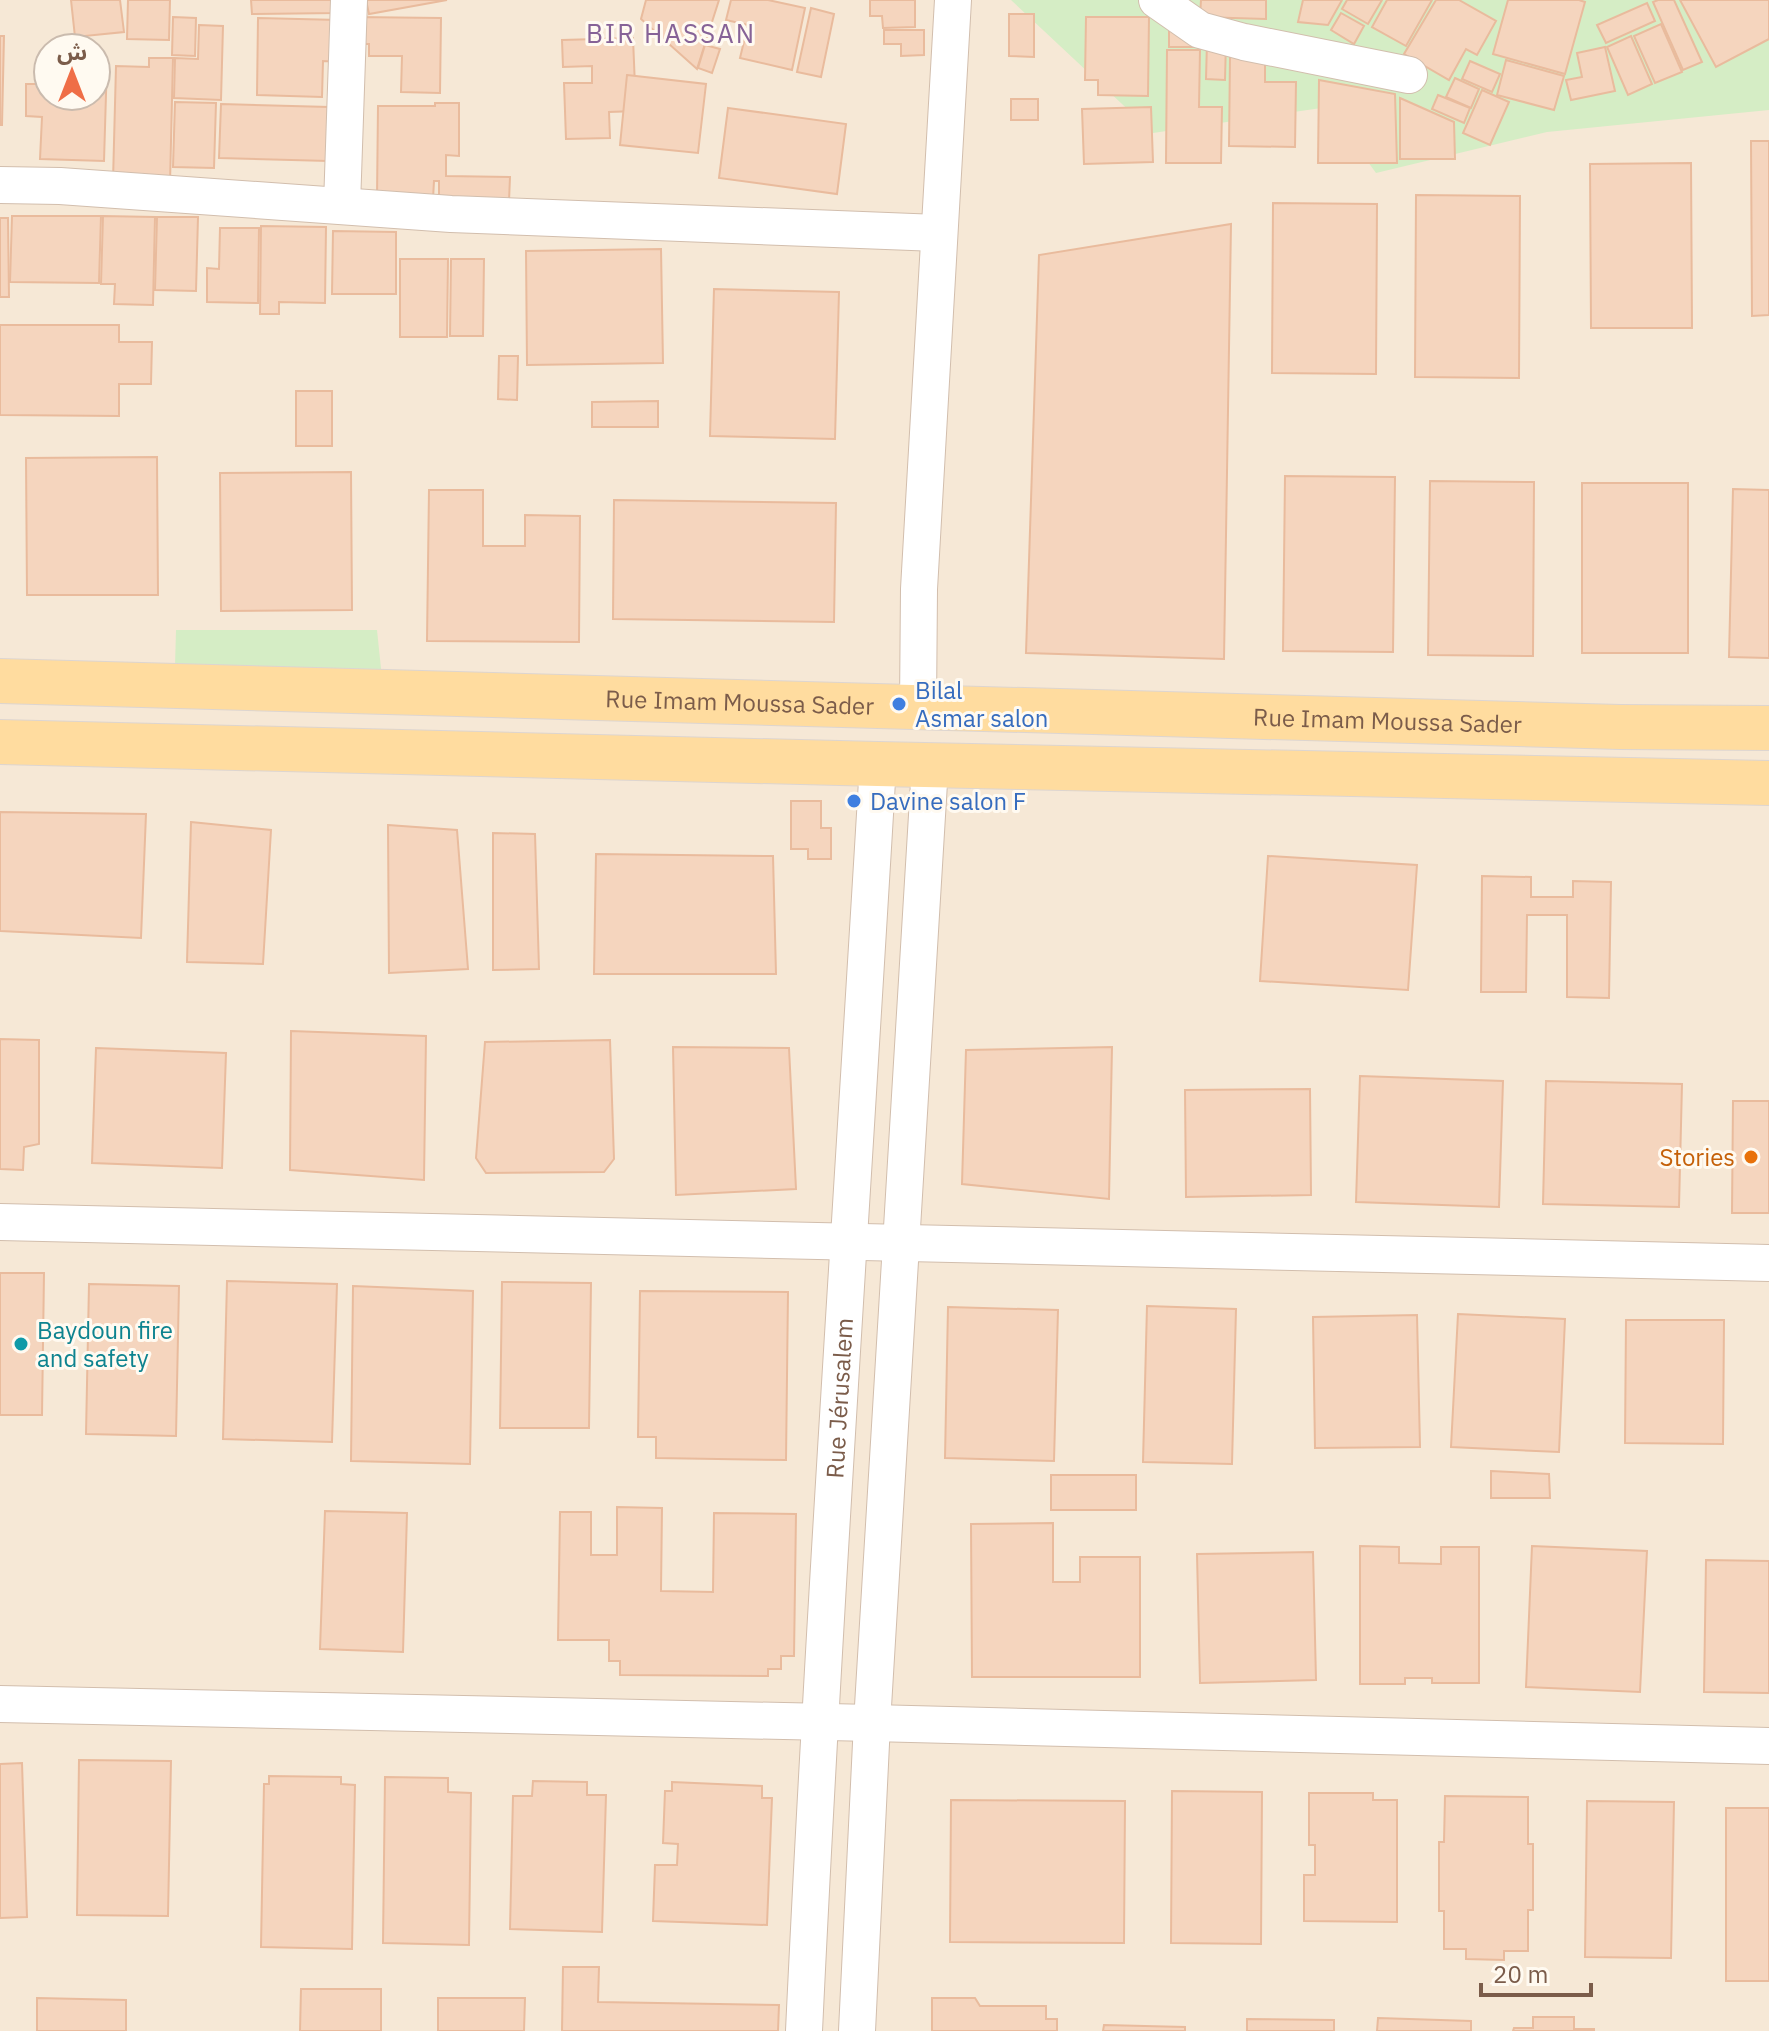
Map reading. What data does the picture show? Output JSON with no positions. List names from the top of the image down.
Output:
{
  "streets": {
    "main road": ["Rue Imam Moussa Sader"],
    "street": ["Rue Jérusalem"]
  },
  "districts": ["BIR HASSAN"],
  "places": [
    "Bilal Asmar salon",
    "Davine salon F",
    "Stories",
    "Baydoun fire and safety"
  ],
  "scale_bar": "20 m",
  "north": "top"
}
